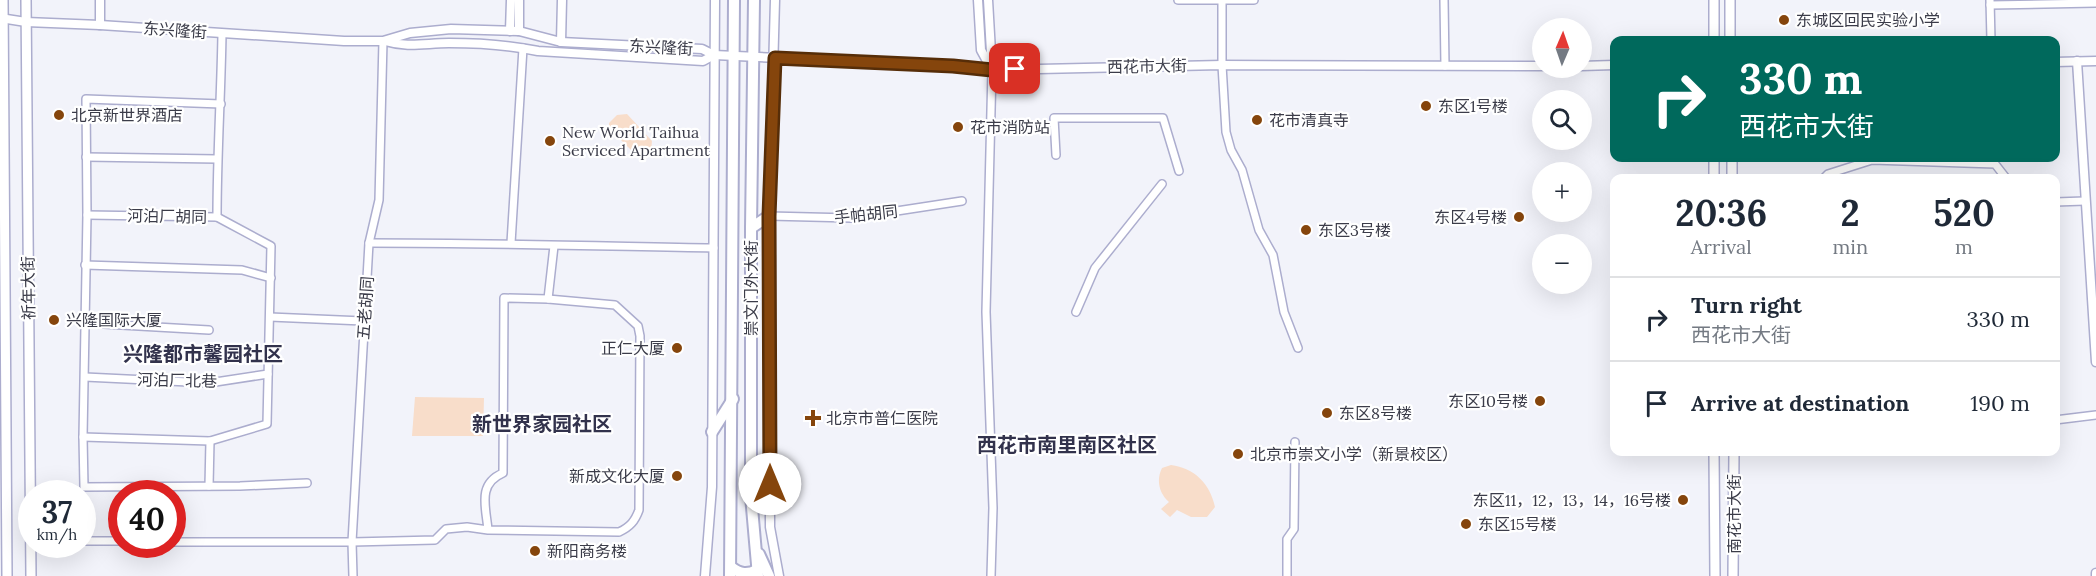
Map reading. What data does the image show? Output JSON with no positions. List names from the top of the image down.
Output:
{
  "streets": {
    "main road": ["祈年大街", "崇文门外大街", "南花市大街"],
    "street": [
      "东兴隆街",
      "西花市大街",
      "手帕胡同",
      "河泊厂胡同",
      "五老胡同",
      "河泊厂北巷"
    ]
  },
  "crossings": [
    ["东兴隆街", "西花市大街"],
    ["东兴隆街", "祈年大街"],
    ["东兴隆街", "五老胡同"],
    ["西花市大街", "崇文门外大街"],
    ["手帕胡同", "崇文门外大街"],
    ["河泊厂胡同", "河泊厂北巷"]
  ],
  "districts": ["兴隆都市馨园社区", "新世界家园社区", "西花市南里南区社区"],
  "places": {
    "other": [
      "东城区回民实验小学",
      "东区1号楼",
      "北京新世界酒店",
      "花市清真寺",
      "花市消防站",
      "New World Taihua Serviced Apartment",
      "东区4号楼",
      "东区3号楼",
      "兴隆国际大厦",
      "正仁大厦",
      "东区10号楼",
      "东区8号楼",
      "北京市崇文小学（新景校区）",
      "新成文化大厦",
      "东区11，12，13，14，16号楼",
      "东区15号楼",
      "新阳商务楼"
    ],
    "health": ["北京市普仁医院"]
  },
  "north": "top",
  "page": {
    "map_buttons": ["+", "−"],
    "turn": ["330 m", "西花市大街"],
    "eta": [
      "20:36",
      "Arrival",
      "2",
      "min",
      "520",
      "m"
    ],
    "list": [
      {
        "name": "Turn right",
        "note": "西花市大街",
        "value": "330 m"
      },
      {
        "name": "Arrive at destination",
        "value": "190 m"
      }
    ],
    "speed": "37 km/h",
    "limit": "40"
  }
}
